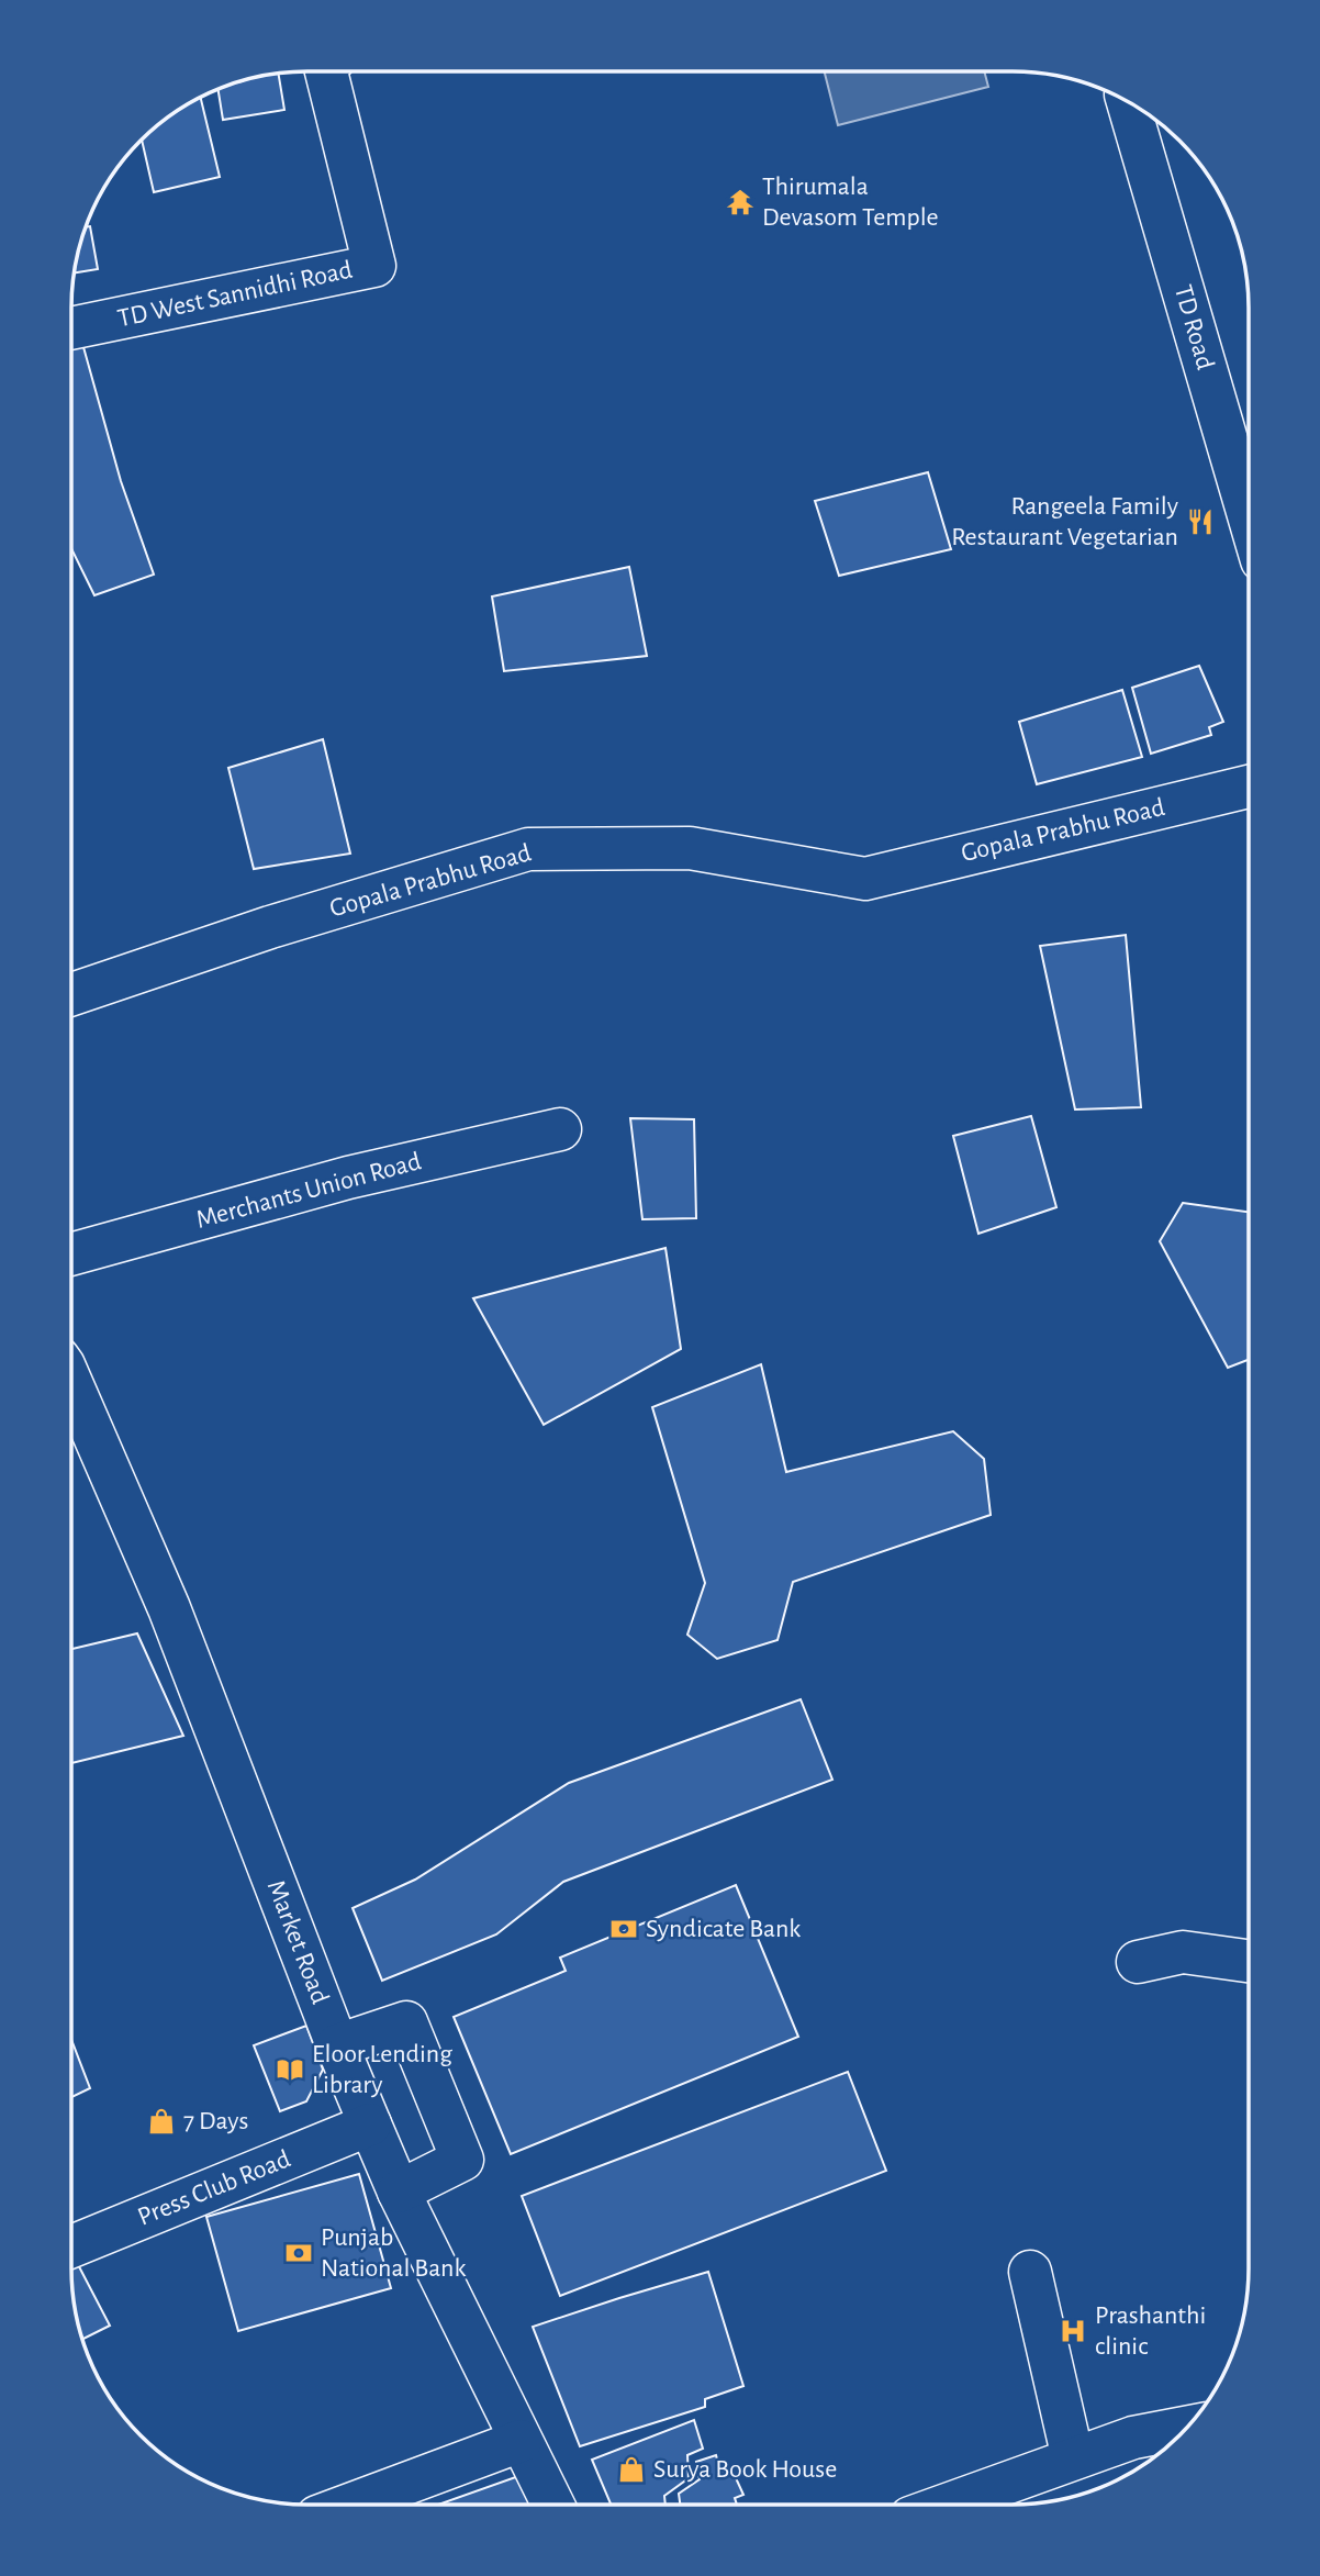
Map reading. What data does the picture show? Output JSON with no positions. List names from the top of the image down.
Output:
{
  "streets": {
    "street": [
      "TD West Sannidhi Road",
      "TD Road",
      "Gopala Prabhu Road",
      "Merchants Union Road",
      "Market Road",
      "Press Club Road"
    ]
  },
  "crossings": [
    ["Market Road", "Press Club Road"]
  ],
  "places": {
    "temple": ["Thirumala Devasom Temple"],
    "restaurant": ["Rangeela Family Restaurant Vegetarian"],
    "bank": ["Syndicate Bank", "Punjab National Bank"],
    "library": ["Eloor Lending Library"],
    "shop": ["7 Days", "Surya Book House"],
    "hospital": ["Prashanthi clinic"]
  }
}
